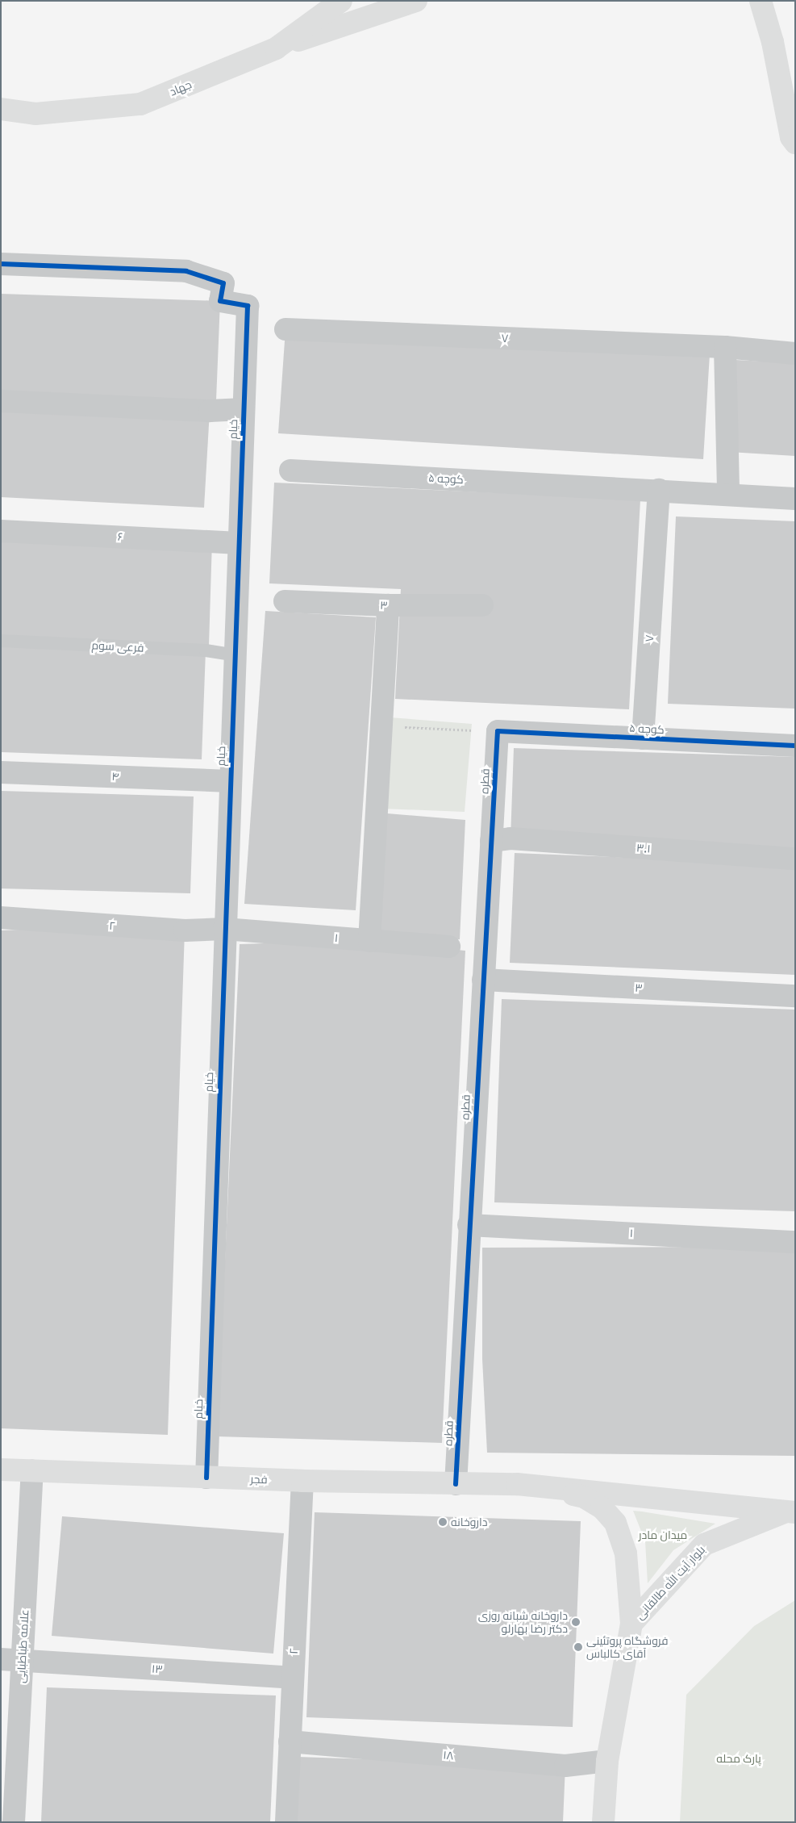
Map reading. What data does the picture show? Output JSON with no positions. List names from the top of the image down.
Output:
{
  "streets": {
    "main road": ["جهاد", "فجر", "بلوار آیت الله طالقانی"],
    "street": [
      "۷",
      "خیام",
      "کوچه ۵",
      "۶",
      "۳",
      "۴",
      "قطره",
      "۳.۱",
      "۲",
      "۱",
      "علامه طباطبایی",
      "۱۳",
      "۱۸"
    ],
    "lane": ["فرعی سوم"]
  },
  "crossings": [
    ["۷", "کوچه ۵"],
    ["خیام", "۶"],
    ["خیام", "فرعی سوم"],
    ["خیام", "۴"],
    ["خیام", "۲"],
    ["خیام", "۱"],
    ["خیام", "فجر"],
    ["کوچه ۵", "قطره"],
    ["۳", "قطره"],
    ["قطره", "۳.۱"],
    ["قطره", "۱"],
    ["قطره", "فجر"],
    ["۲", "۱"],
    ["۲", "فجر"],
    ["۲", "۱۳"],
    ["۲", "۱۸"],
    ["فجر", "علامه طباطبایی"],
    ["بلوار آیت الله طالقانی", "۱۸"],
    ["علامه طباطبایی", "۱۳"]
  ],
  "parks": ["میدان مادر", "پارک محله"],
  "places": ["داروخانه", "داروخانه شبانه روزی دکتر رضا بهارلو", "فروشگاه پروتئینی آقای کالباس"]
}
